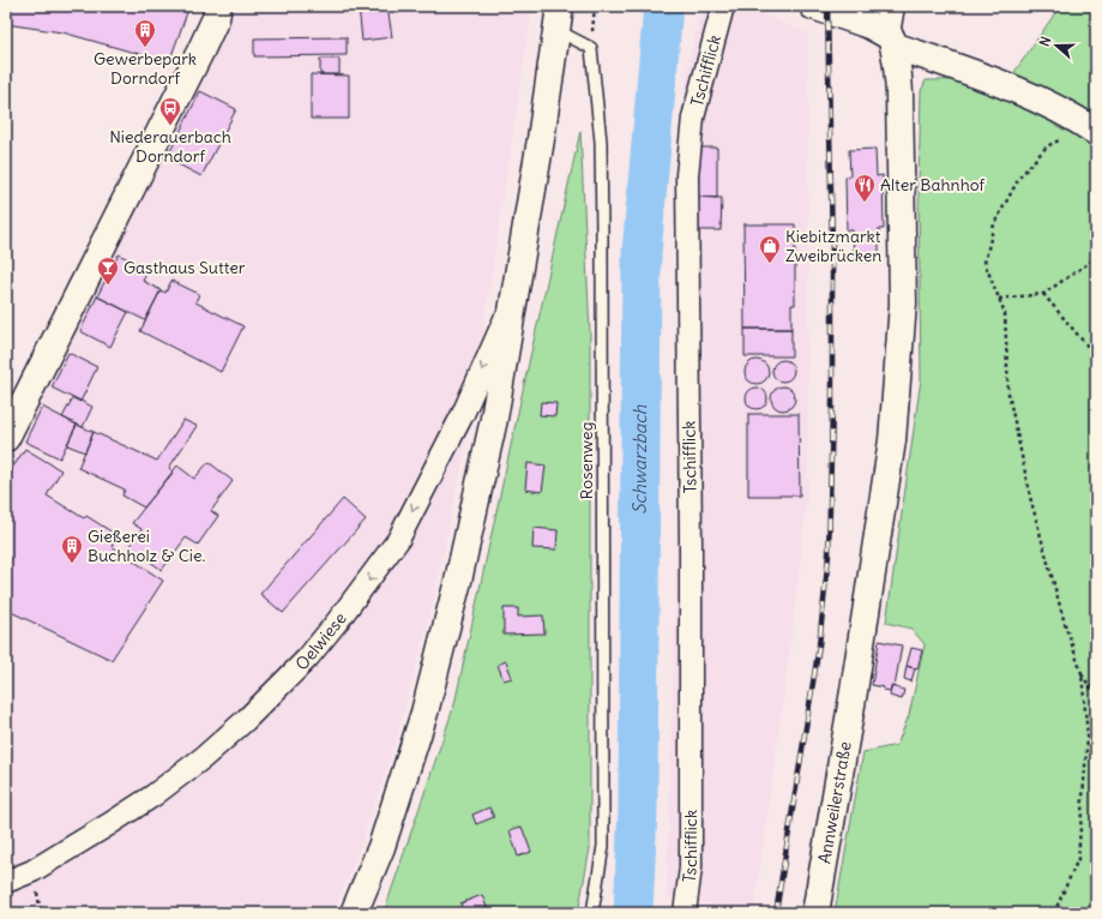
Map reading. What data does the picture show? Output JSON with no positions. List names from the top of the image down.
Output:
{
  "streets": {
    "street": ["Tschifflick", "Oelwiese", "Annweilerstraße"],
    "lane": ["Rosenweg"]
  },
  "one_way": ["Oelwiese"],
  "water": ["Schwarzbach"],
  "places": {
    "building": ["Gewerbepark Dorndorf", "Gießerei Buchholz & Cie."],
    "bus stop": ["Niederauerbach Dorndorf"],
    "restaurant": ["Alter Bahnhof"],
    "shop": ["Kiebitzmarkt Zweibrücken"],
    "bar": ["Gasthaus Sutter"]
  },
  "north": "left"
}
